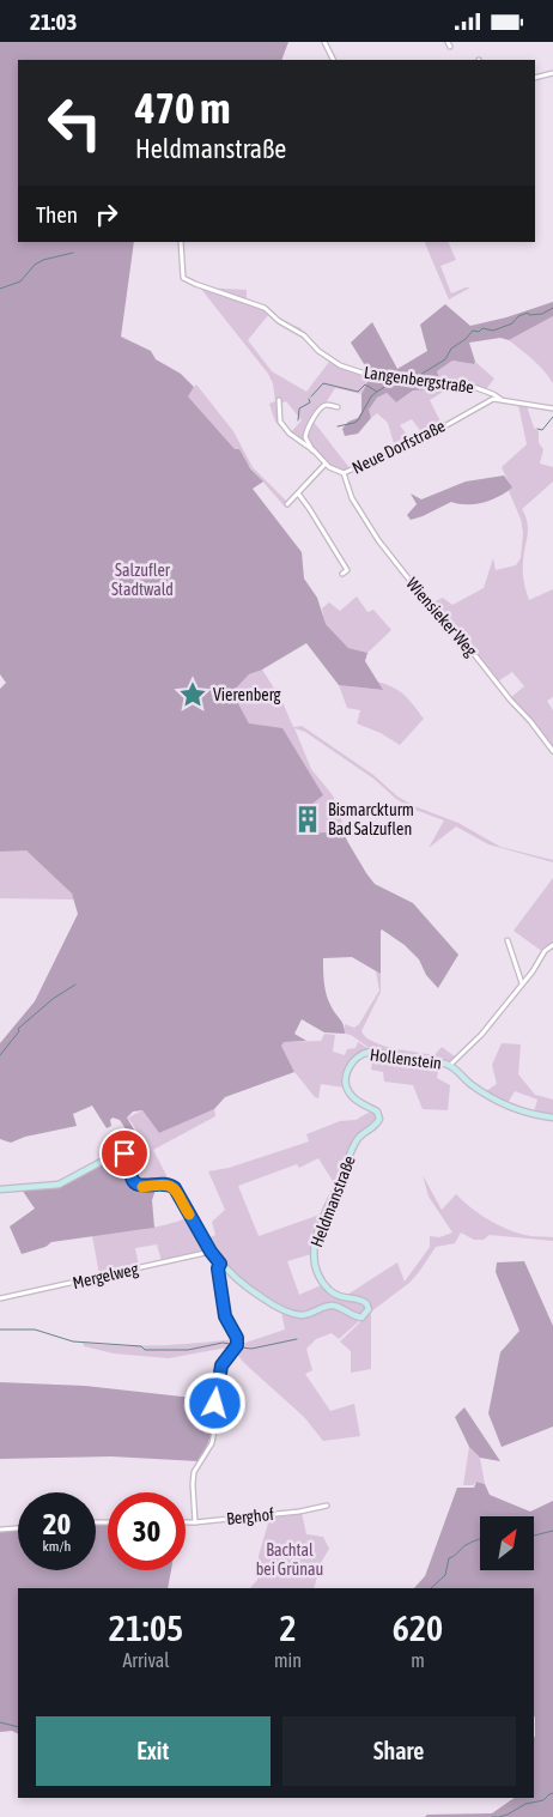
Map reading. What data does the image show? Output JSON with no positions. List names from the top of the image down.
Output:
{
  "streets": {
    "main road": ["Hollenstein", "Heldmanstraße"],
    "street": [
      "Langenbergstraße",
      "Neue Dorfstraße",
      "Wiensieker Weg",
      "Mergelweg",
      "Berghof"
    ]
  },
  "crossings": [
    ["Langenbergstraße", "Neue Dorfstraße"],
    ["Neue Dorfstraße", "Wiensieker Weg"],
    ["Hollenstein", "Heldmanstraße"],
    ["Heldmanstraße", "Mergelweg"]
  ],
  "parks": ["Salzufler Stadtwald", "Bachtal bei Grünau"],
  "places": {
    "place": ["Vierenberg"],
    "building": ["Bismarckturm Bad Salzuflen"]
  },
  "north": "top right",
  "page": {
    "status": "21:03",
    "turn": ["470 m", "Heldmanstraße"],
    "then": "Then",
    "speed": "20 km/h",
    "limit": "30",
    "eta": [
      "21:05",
      "Arrival",
      "2",
      "min",
      "620",
      "m"
    ],
    "buttons": ["Exit", "Share"]
  }
}
